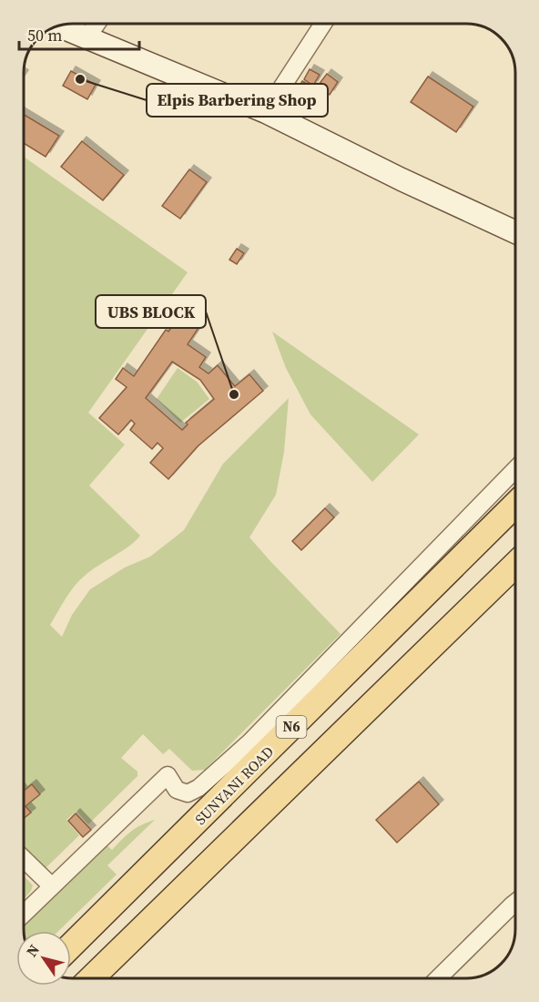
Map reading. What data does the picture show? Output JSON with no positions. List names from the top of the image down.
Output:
{
  "streets": {
    "main road": ["N6", "SUNYANI ROAD"]
  },
  "places": ["Elpis Barbering Shop", "UBS BLOCK"],
  "scale_bar": "50 m",
  "north": "top left"
}
